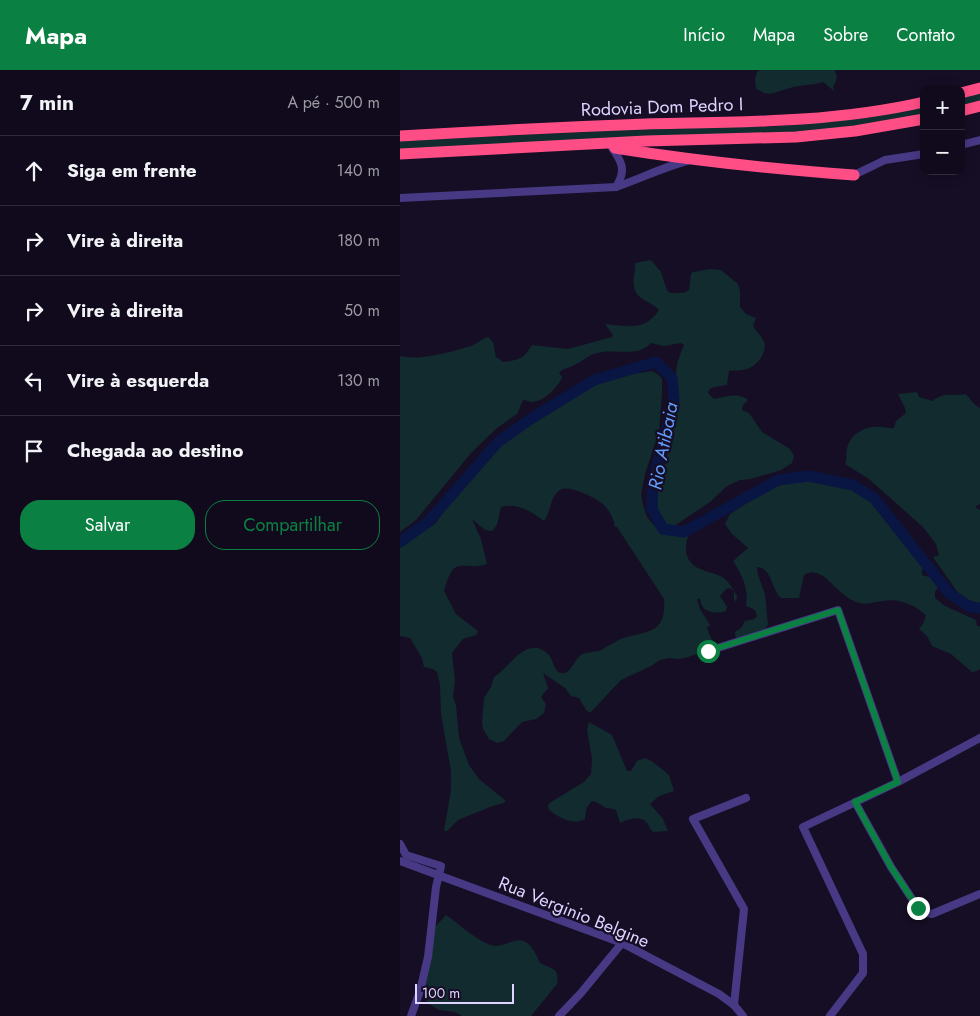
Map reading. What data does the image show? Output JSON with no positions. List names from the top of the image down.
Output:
{
  "streets": {
    "highway": ["Rodovia Dom Pedro I"],
    "street": ["Rua Verginio Belgine"]
  },
  "water": ["Rio Atibaia"],
  "scale_bar": "100 m",
  "page": {
    "header": "Mapa",
    "nav": [
      "Início",
      "Mapa",
      "Sobre",
      "Contato"
    ],
    "heading": ["7 min", "A pé · 500 m"],
    "map_buttons": ["+", "−"],
    "list": [
      ["Siga em frente", "140 m"],
      ["Vire à direita", "180 m"],
      ["Vire à direita", "50 m"],
      ["Vire à esquerda", "130 m"],
      "Chegada ao destino"
    ],
    "buttons": ["Salvar", "Compartilhar"],
    "scale": "100 m"
  }
}
